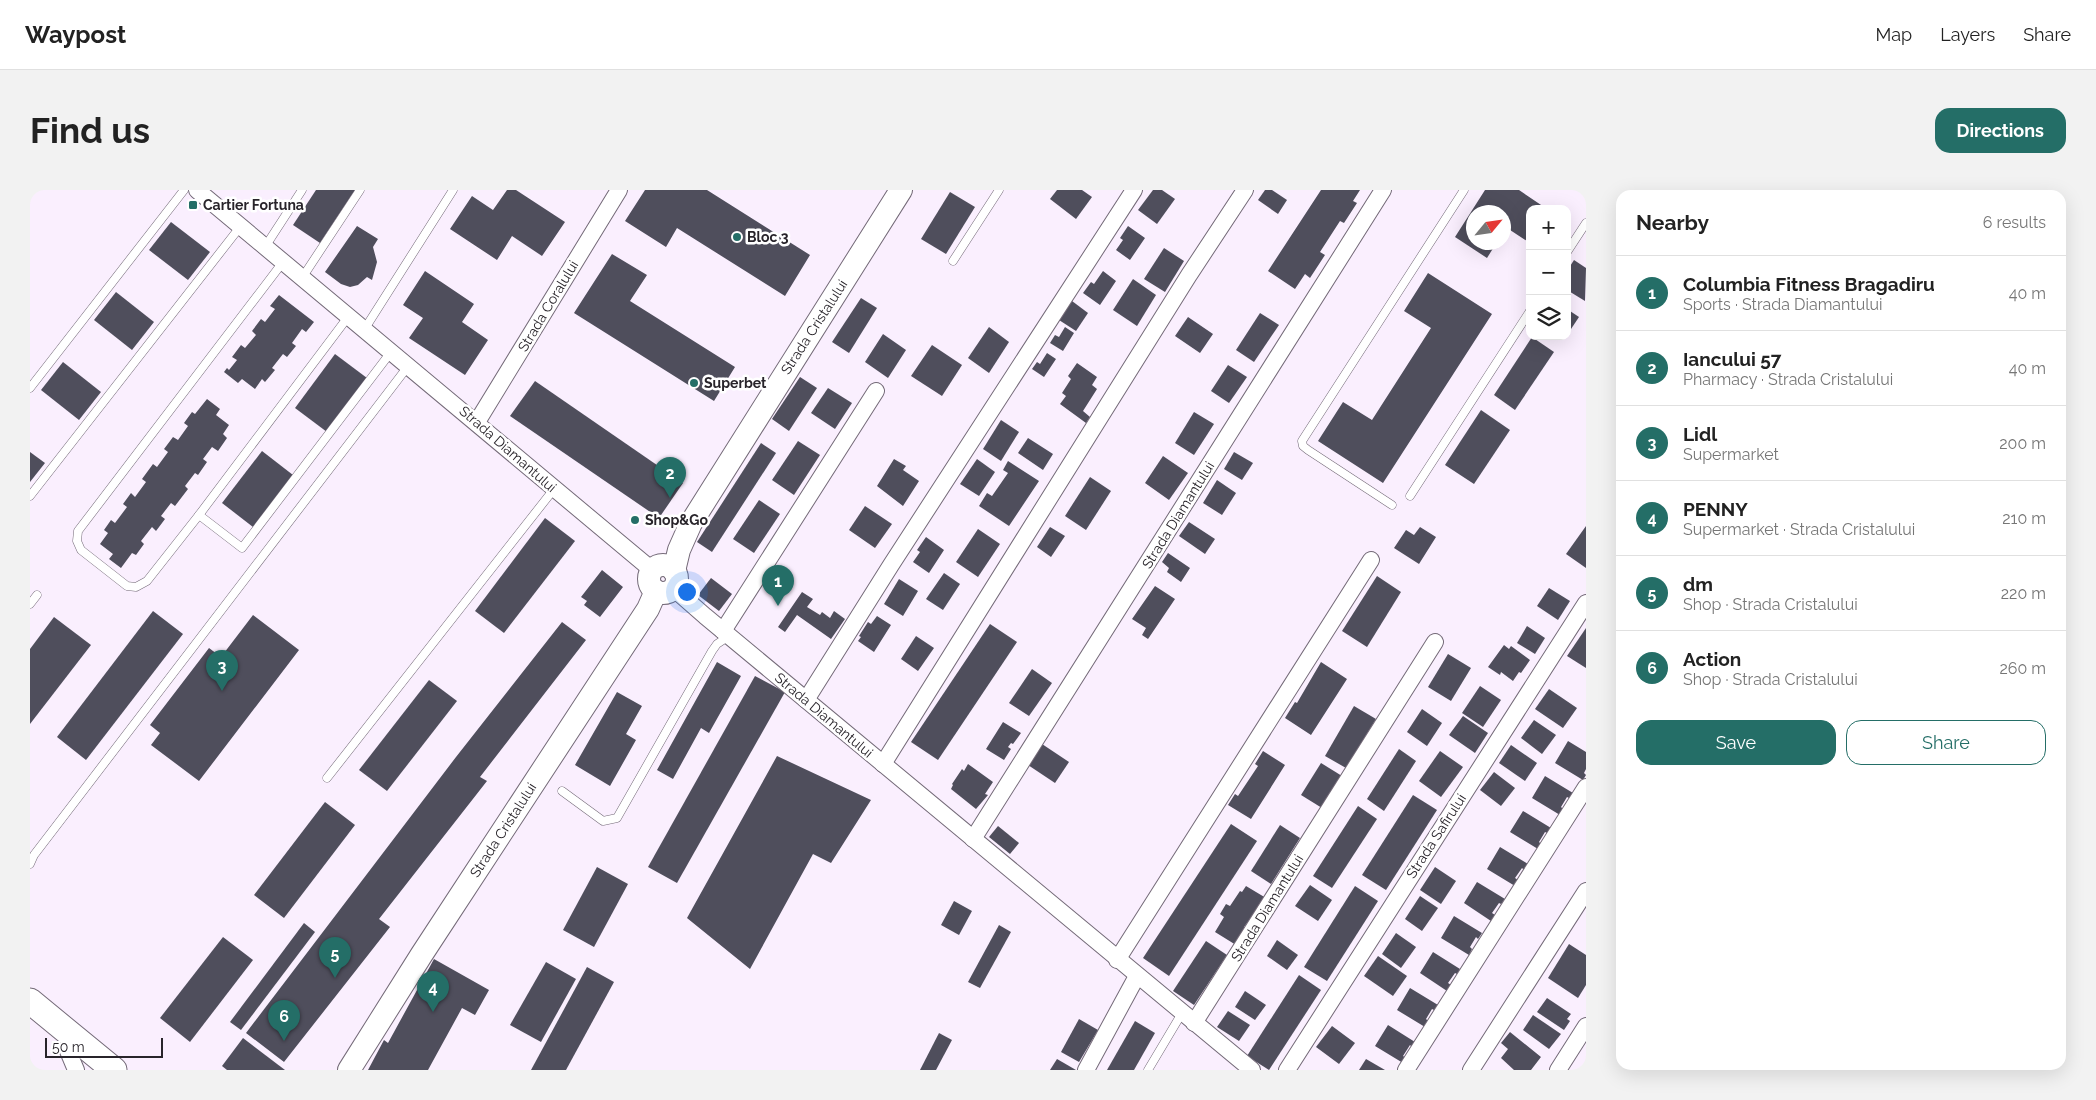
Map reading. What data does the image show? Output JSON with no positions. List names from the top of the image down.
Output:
{
  "streets": {
    "street": [
      "Strada Coralului",
      "Strada Cristalului",
      "Strada Diamantului",
      "Strada Safirului"
    ]
  },
  "crossings": [
    ["Strada Coralului", "Strada Diamantului"],
    ["Strada Cristalului", "Strada Diamantului"]
  ],
  "places": {
    "transit": ["Cartier Fortuna"],
    "other": ["Bloc 3", "Superbet", "Shop&Go"]
  },
  "scale_bar": "50 m",
  "north": "top right",
  "page": {
    "header": "Waypost",
    "nav": ["Map", "Layers", "Share"],
    "buttons": [
      "Directions",
      ["Save", "Share"]
    ],
    "title": "Find us",
    "heading": ["Nearby", "6 results"],
    "map_buttons": ["+", "−"],
    "list": [
      {
        "mark": "1",
        "name": "Columbia Fitness Bragadiru",
        "note": "Sports · Strada Diamantului",
        "value": "40 m"
      },
      {
        "mark": "2",
        "name": "Iancului 57",
        "note": "Pharmacy · Strada Cristalului",
        "value": "40 m"
      },
      {
        "mark": "3",
        "name": "Lidl",
        "note": "Supermarket",
        "value": "200 m"
      },
      {
        "mark": "4",
        "name": "PENNY",
        "note": "Supermarket · Strada Cristalului",
        "value": "210 m"
      },
      {
        "mark": "5",
        "name": "dm",
        "note": "Shop · Strada Cristalului",
        "value": "220 m"
      },
      {
        "mark": "6",
        "name": "Action",
        "note": "Shop · Strada Cristalului",
        "value": "260 m"
      }
    ],
    "pins": [
      "2",
      "1",
      "3",
      "5",
      "4",
      "6"
    ],
    "scale": "50 m"
  }
}
